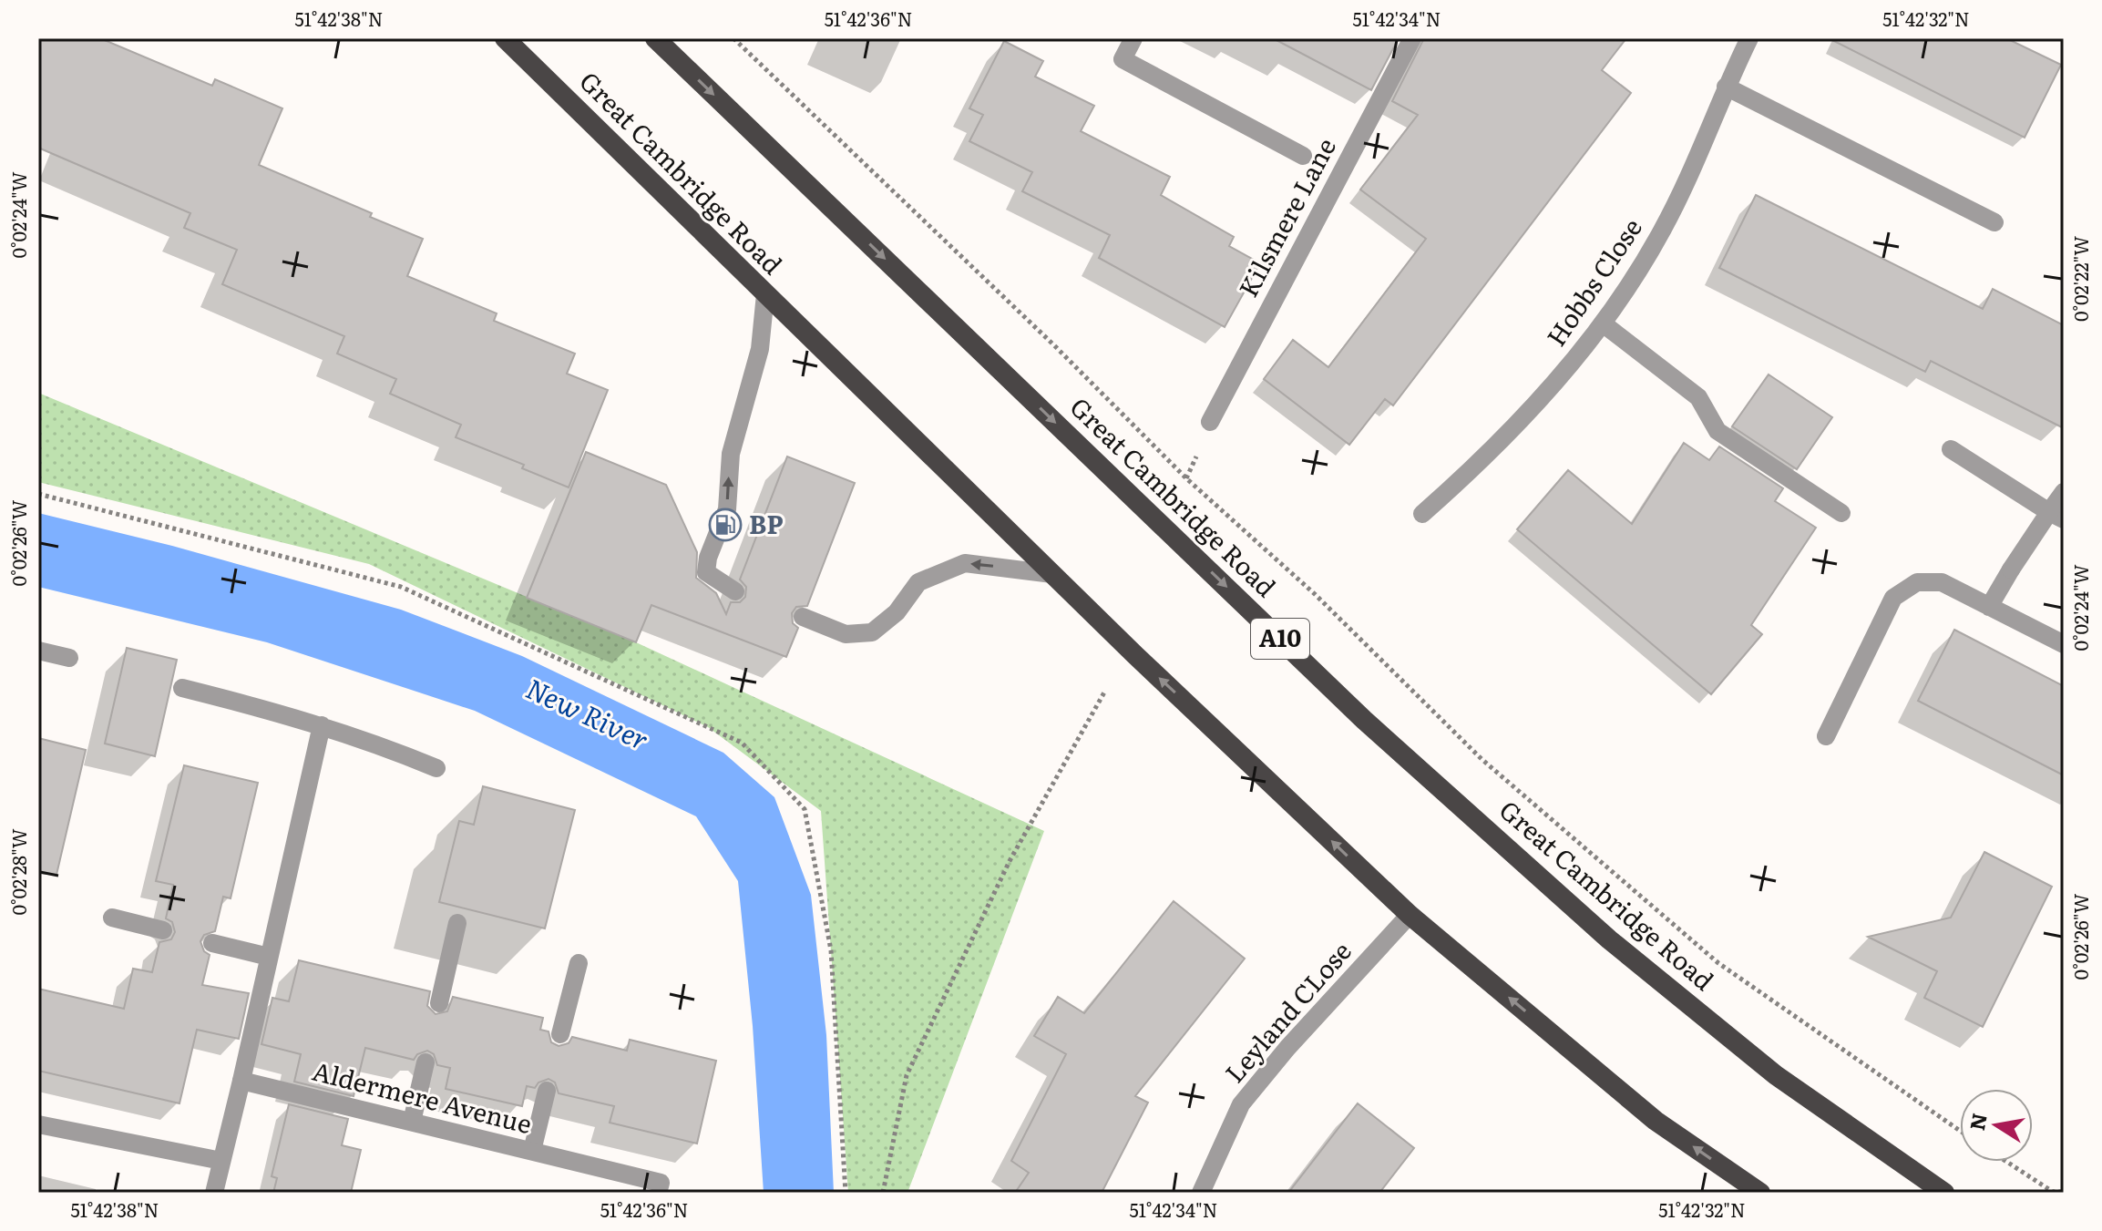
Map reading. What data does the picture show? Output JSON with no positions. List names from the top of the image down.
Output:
{
  "streets": {
    "highway": ["Great Cambridge Road", "A10"],
    "street": [
      "Kilsmere Lane",
      "Hobbs Close",
      "Leyland CLose",
      "Aldermere Avenue"
    ]
  },
  "crossings": [
    ["Great Cambridge Road", "Leyland CLose"]
  ],
  "water": ["New River"],
  "places": {
    "fuel station": ["BP"]
  },
  "north": "left",
  "coordinates": [
    "51°42'38\"N",
    "51°42'36\"N",
    "51°42'34\"N",
    "51°42'32\"N",
    "0°02'24\"W",
    "0°02'22\"W",
    "0°02'26\"W",
    "0°02'28\"W"
  ]
}
